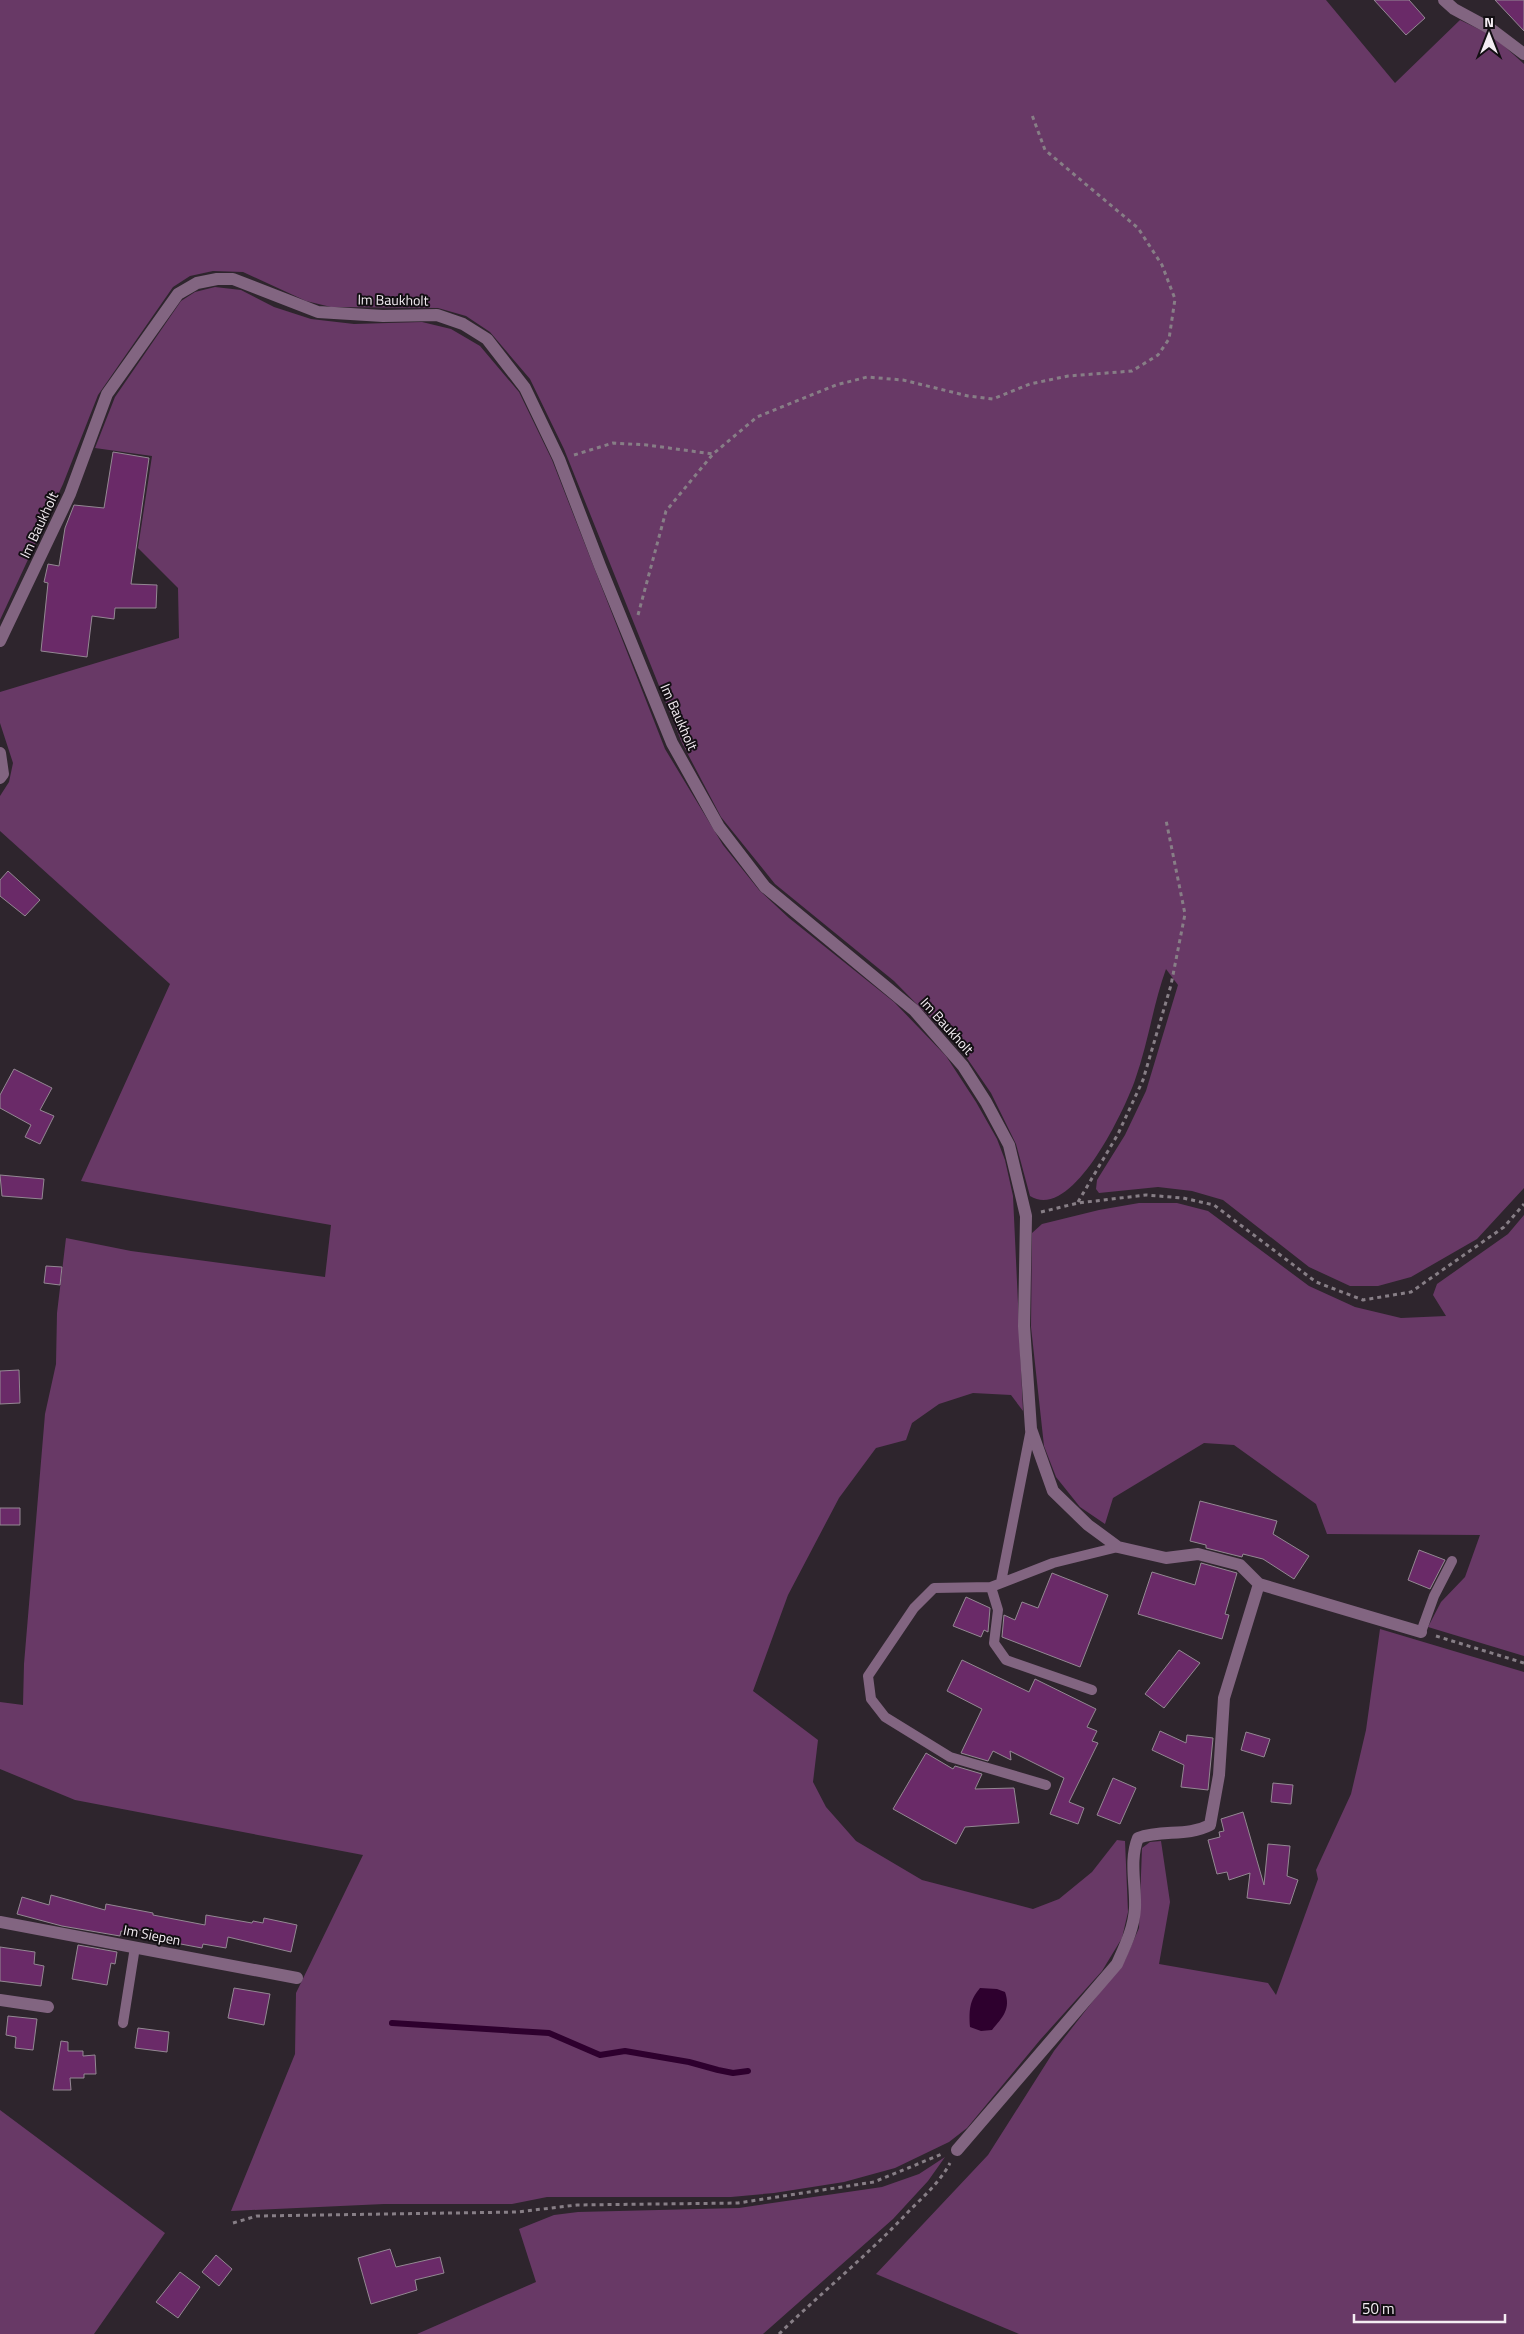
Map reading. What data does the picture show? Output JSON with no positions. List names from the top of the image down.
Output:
{
  "streets": {
    "street": ["Im Baukholt", "Im Siepen"]
  },
  "scale_bar": "50 m",
  "north": "top"
}
